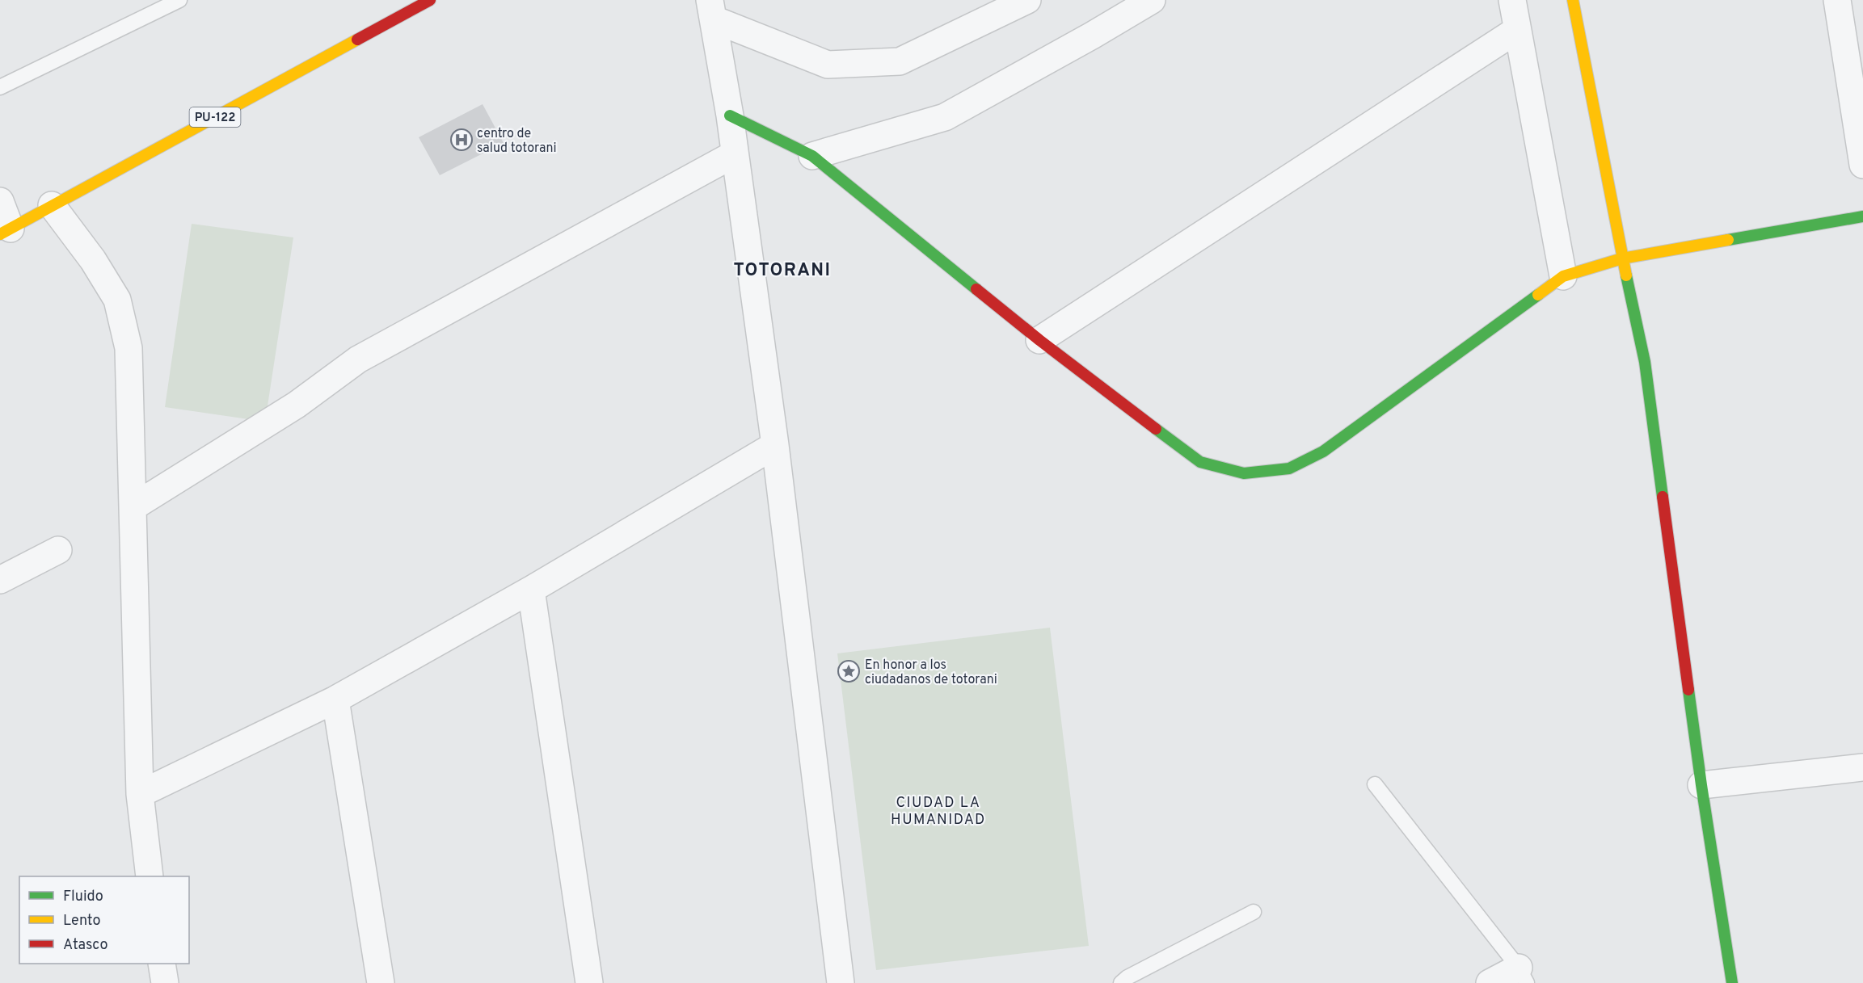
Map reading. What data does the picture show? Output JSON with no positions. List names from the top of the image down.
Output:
{
  "streets": {
    "street": ["PU-122"]
  },
  "districts": ["TOTORANI", "CIUDAD LA HUMANIDAD"],
  "places": {
    "hospital": ["centro de salud totorani"],
    "place": ["En honor a los ciudadanos de totorani"]
  },
  "legend": ["Fluido", "Lento", "Atasco"]
}
